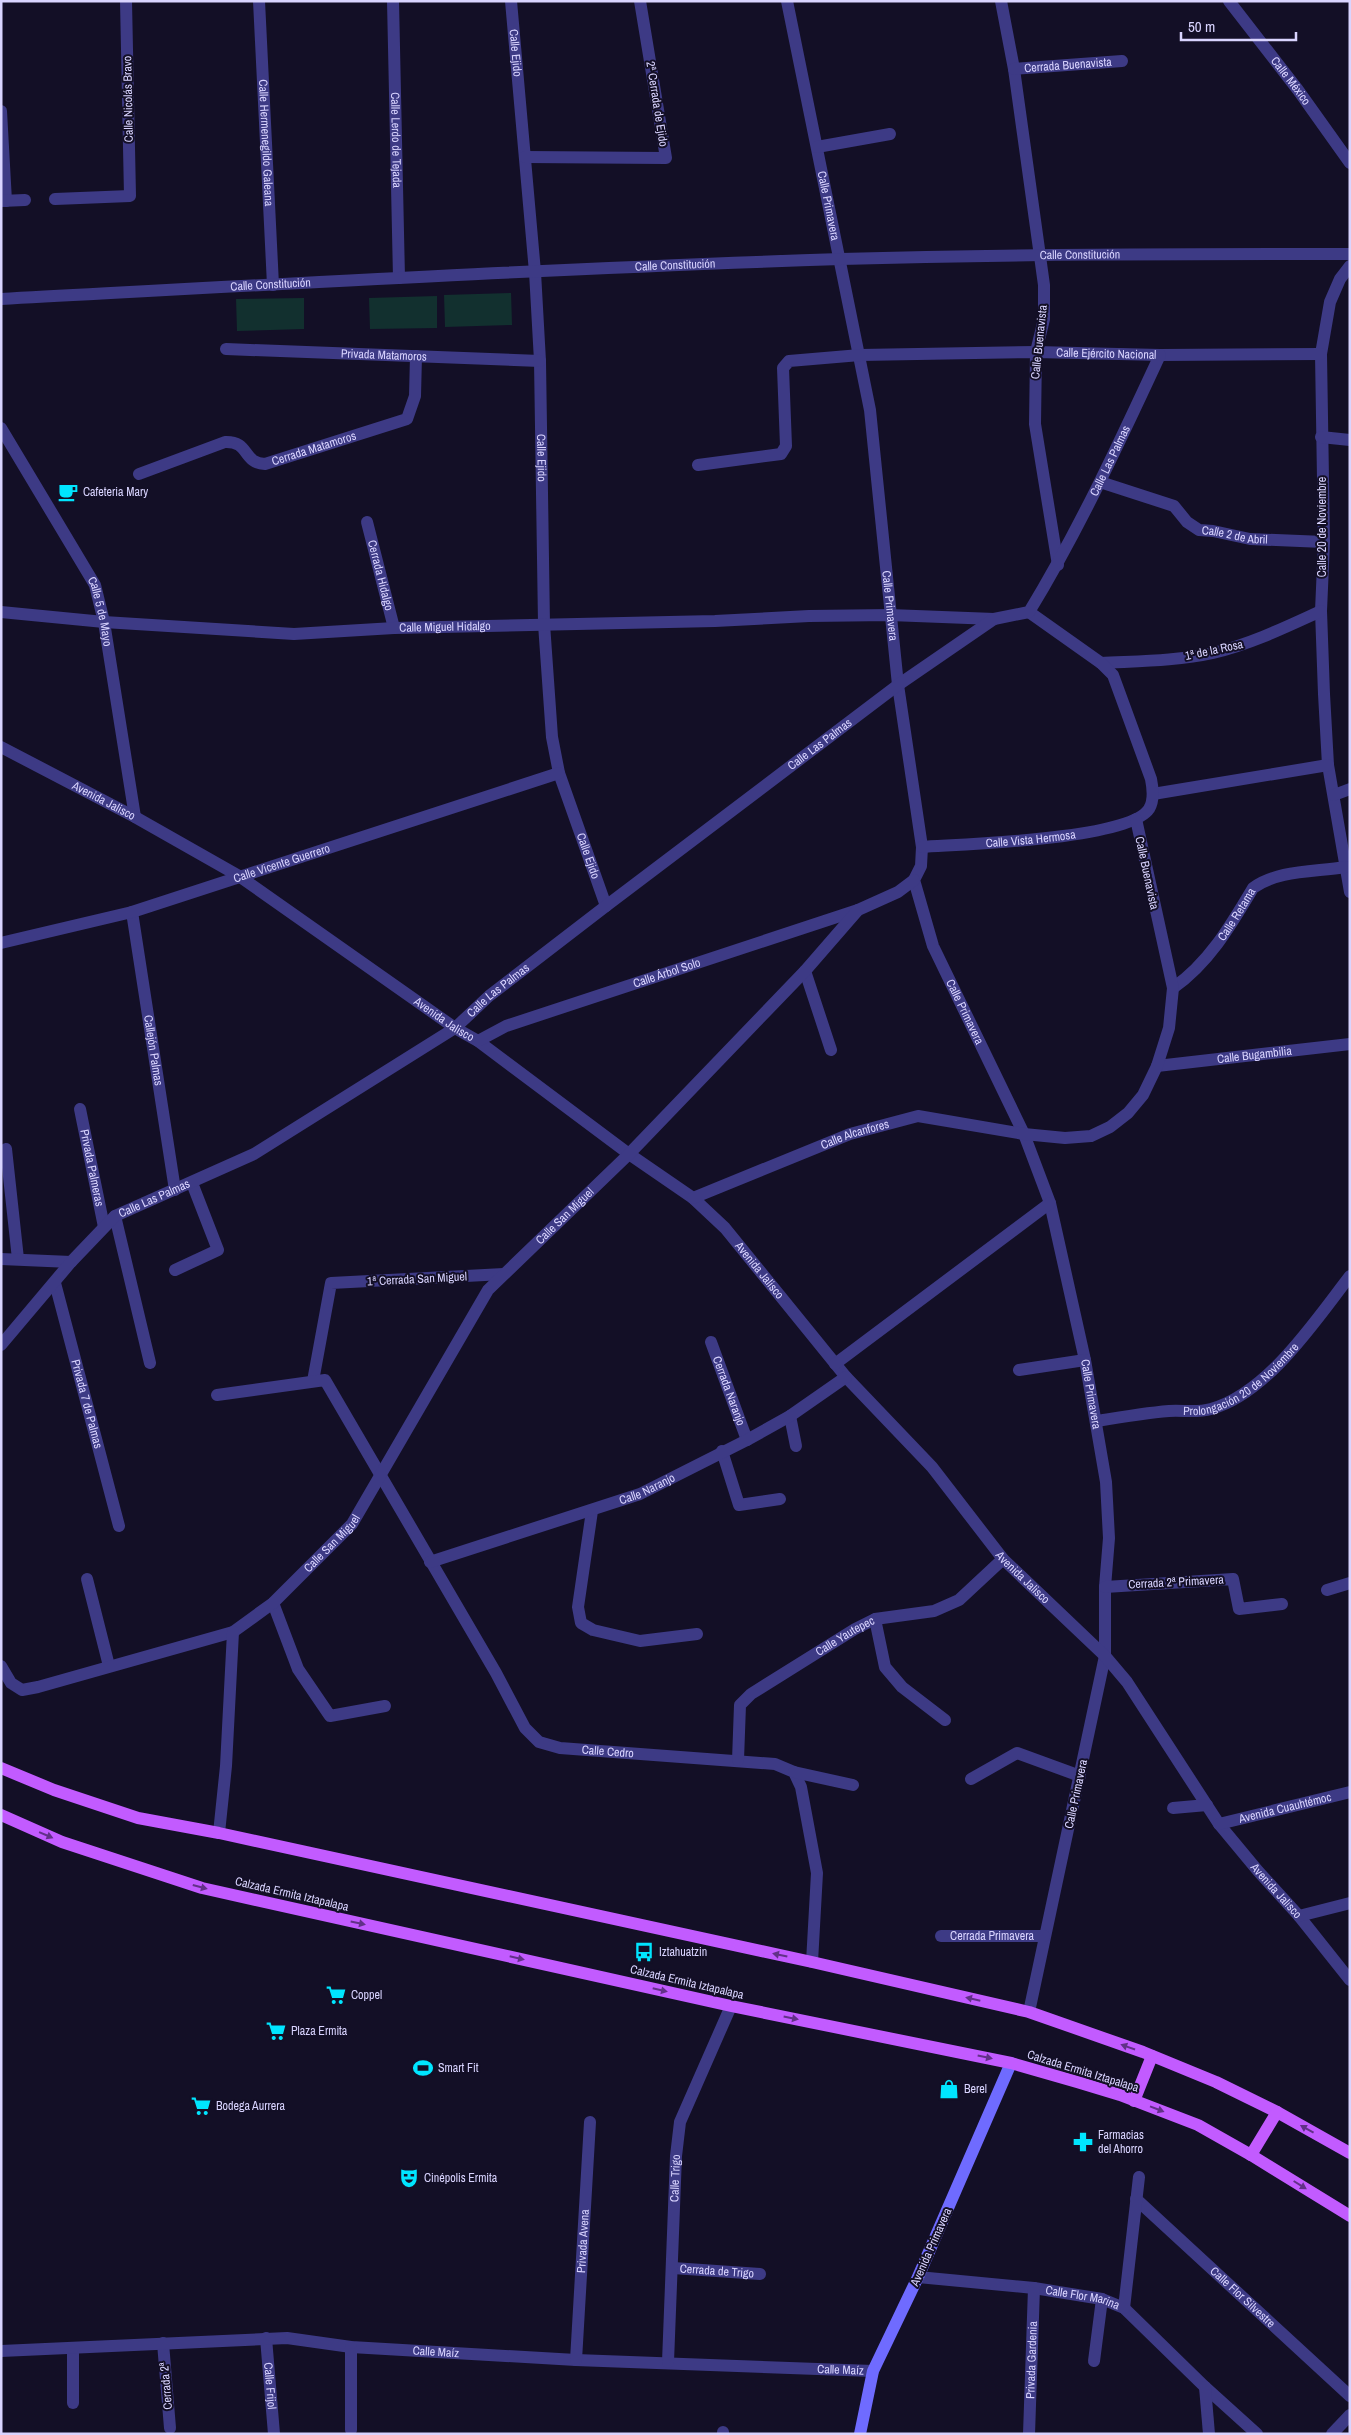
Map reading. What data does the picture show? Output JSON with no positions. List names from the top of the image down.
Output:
{
  "streets": {
    "main road": ["Calzada Ermita Iztapalapa"],
    "street": [
      "Calle Ejido",
      "Cerrada Buenavista",
      "Calle México",
      "Calle Nicolás Bravo",
      "2ª Cerrada de Ejido",
      "Calle Lerdo de Tejada",
      "Calle Hermenegildo Galeana",
      "Calle Primavera",
      "Calle Constitución",
      "Calle Buenavista",
      "Calle Ejército Nacional",
      "Privada Matamoros",
      "Cerrada Matamoros",
      "Calle Las Palmas",
      "Calle 20 de Noviembre",
      "Calle 2 de Abril",
      "Cerrada Hidalgo",
      "Calle 5 de Mayo",
      "Calle Miguel Hidalgo",
      "1ª de la Rosa",
      "Avenida Jalisco",
      "Calle Vista Hermosa",
      "Calle Vicente Guerrero",
      "Calle Retama",
      "Calle Árbol Solo",
      "Callejón Palmas",
      "Calle Bugambilia",
      "Calle Alcanfores",
      "Privada Palmeras",
      "Calle San Miguel",
      "1ª Cerrada San Miguel",
      "Prolongación 20 de Noviembre",
      "Cerrada Naranjo",
      "Privada 7 de Palmas",
      "Calle Naranjo",
      "Cerrada 2ª Primavera",
      "Calle Yautepec",
      "Calle Cedro",
      "Avenida Cuauhtémoc",
      "Cerrada Primavera",
      "Calle Trigo",
      "Privada Avena",
      "Avenida Primavera",
      "Cerrada de Trigo",
      "Calle Flor Silvestre",
      "Calle Flor Marina",
      "Calle Maíz",
      "Privada Gardenia",
      "Cerrada 2ª",
      "Calle Frijol"
    ]
  },
  "crossings": [
    ["Calle Ejido", "2ª Cerrada de Ejido"],
    ["Calle Ejido", "Calle Constitución"],
    ["Calle Ejido", "Privada Matamoros"],
    ["Calle Ejido", "Calle Las Palmas"],
    ["Calle Ejido", "Calle Miguel Hidalgo"],
    ["Calle Ejido", "Calle Vicente Guerrero"],
    ["Cerrada Buenavista", "Calle Buenavista"],
    ["Calle Lerdo de Tejada", "Calle Constitución"],
    ["Calle Hermenegildo Galeana", "Calle Constitución"],
    ["Calle Primavera", "Calle Constitución"],
    ["Calle Primavera", "Calle Ejército Nacional"],
    ["Calle Primavera", "Calle Las Palmas"],
    ["Calle Primavera", "Calle Miguel Hidalgo"],
    ["Calle Primavera", "Avenida Jalisco"],
    ["Calle Primavera", "Calle Vista Hermosa"],
    ["Calle Primavera", "Calle Alcanfores"],
    ["Calle Primavera", "Calle San Miguel"],
    ["Calle Primavera", "Prolongación 20 de Noviembre"],
    ["Calle Primavera", "Cerrada 2ª Primavera"],
    ["Calle Primavera", "Cerrada Primavera"],
    ["Calle Constitución", "Calle Buenavista"],
    ["Calle Buenavista", "Calle Ejército Nacional"],
    ["Calle Buenavista", "Calle Las Palmas"],
    ["Calle Buenavista", "Calle Vista Hermosa"],
    ["Calle Buenavista", "Calle Retama"],
    ["Calle Buenavista", "Calle Bugambilia"],
    ["Calle Ejército Nacional", "Calle Las Palmas"],
    ["Calle Ejército Nacional", "Calle 20 de Noviembre"],
    ["Privada Matamoros", "Cerrada Matamoros"],
    ["Calle Las Palmas", "Calle 2 de Abril"],
    ["Calle Las Palmas", "Calle Miguel Hidalgo"],
    ["Calle Las Palmas", "Avenida Jalisco"],
    ["Calle Las Palmas", "Callejón Palmas"],
    ["Calle Las Palmas", "Privada Palmeras"],
    ["Calle Las Palmas", "Privada 7 de Palmas"],
    ["Calle 20 de Noviembre", "Calle 2 de Abril"],
    ["Calle 20 de Noviembre", "1ª de la Rosa"],
    ["Cerrada Hidalgo", "Calle Miguel Hidalgo"],
    ["Calle 5 de Mayo", "Calle Miguel Hidalgo"],
    ["Calle 5 de Mayo", "Avenida Jalisco"],
    ["Avenida Jalisco", "Calle Vicente Guerrero"],
    ["Avenida Jalisco", "Calle Árbol Solo"],
    ["Avenida Jalisco", "Calle Alcanfores"],
    ["Avenida Jalisco", "Calle San Miguel"],
    ["Avenida Jalisco", "Calle Naranjo"],
    ["Avenida Jalisco", "Calle Yautepec"],
    ["Avenida Jalisco", "Avenida Cuauhtémoc"],
    ["Calle Vicente Guerrero", "Callejón Palmas"],
    ["Calle Árbol Solo", "Calle San Miguel"],
    ["Calle San Miguel", "1ª Cerrada San Miguel"],
    ["Calle San Miguel", "Calle Cedro"],
    ["1ª Cerrada San Miguel", "Calle Cedro"],
    ["Cerrada Naranjo", "Calle Naranjo"],
    ["Calle Naranjo", "Calle Cedro"],
    ["Calle Yautepec", "Calle Cedro"],
    ["Calzada Ermita Iztapalapa", "Calle Trigo"],
    ["Calzada Ermita Iztapalapa", "Avenida Primavera"],
    ["Calle Trigo", "Cerrada de Trigo"],
    ["Calle Trigo", "Calle Maíz"],
    ["Privada Avena", "Calle Maíz"],
    ["Avenida Primavera", "Calle Flor Marina"],
    ["Avenida Primavera", "Calle Maíz"],
    ["Calle Flor Marina", "Privada Gardenia"],
    ["Calle Maíz", "Cerrada 2ª"],
    ["Calle Maíz", "Calle Frijol"]
  ],
  "places": {
    "cafe": ["Cafeteria Mary"],
    "bus stop": ["Iztahuatzin"],
    "supermarket": ["Coppel", "Plaza Ermita", "Bodega Aurrera"],
    "sports": ["Smart Fit"],
    "shop": ["Berel"],
    "pharmacy": ["Farmacias del Ahorro"],
    "theatre": ["Cinépolis Ermita"]
  },
  "scale_bar": "50 m"
}
